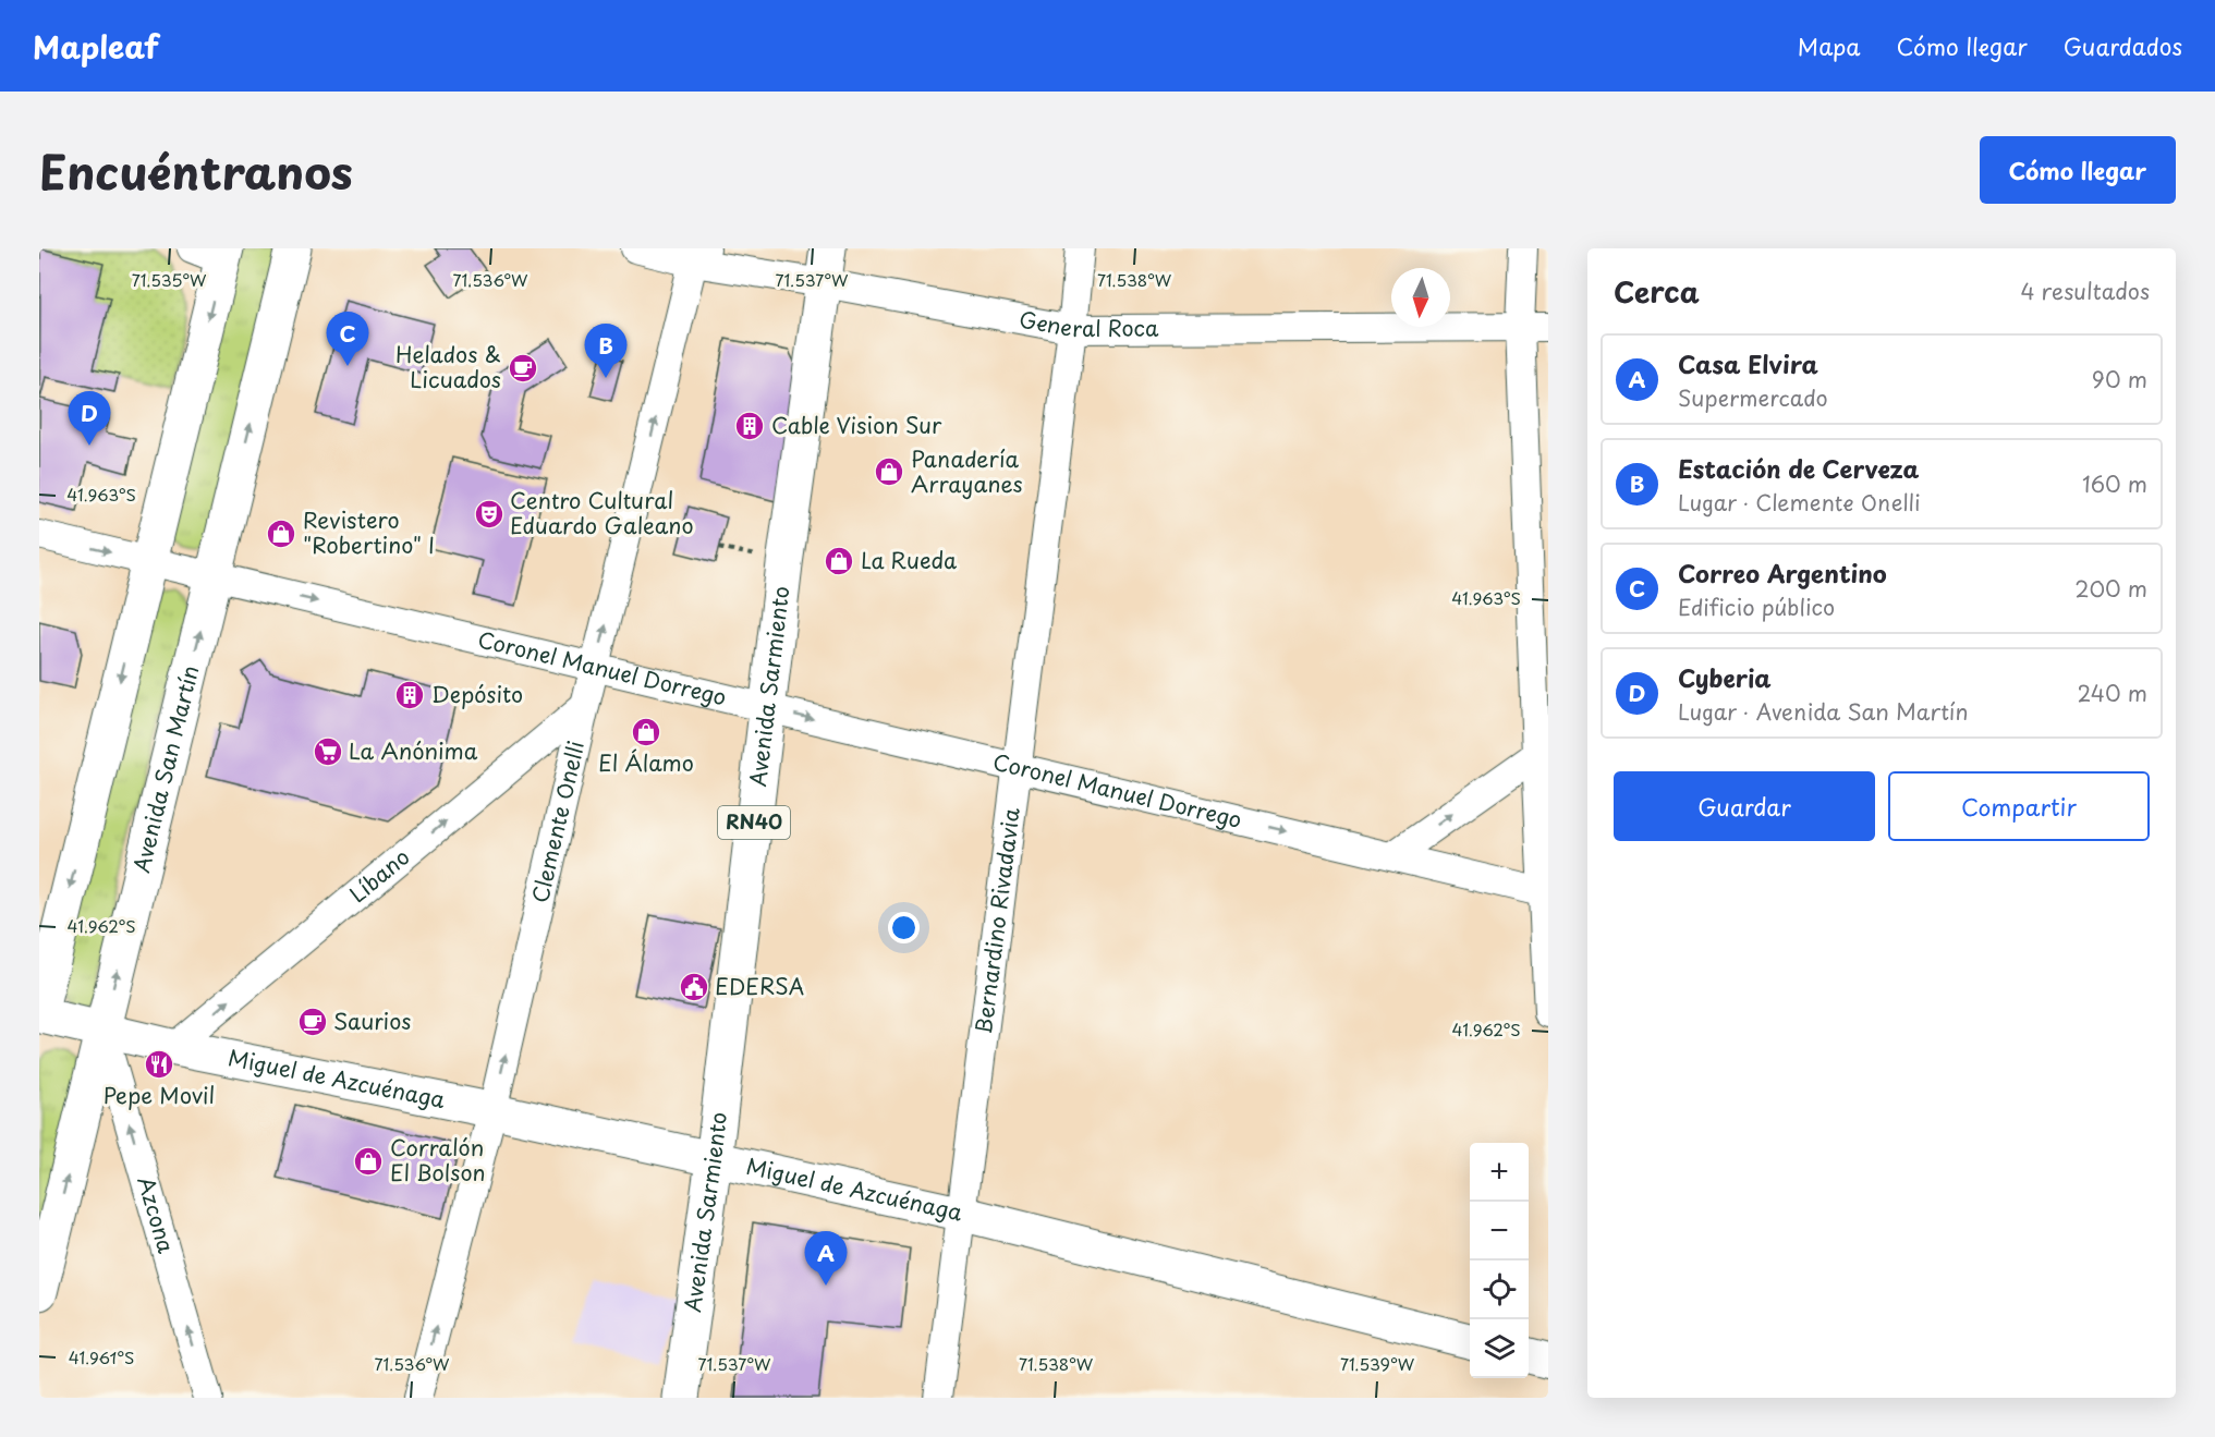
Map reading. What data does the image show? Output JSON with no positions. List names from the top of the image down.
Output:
{
  "streets": {
    "main road": ["Avenida Sarmiento", "Avenida San Martín", "RN40"],
    "street": [
      "General Roca",
      "Coronel Manuel Dorrego",
      "Clemente Onelli",
      "Líbano",
      "Bernardino Rivadavia",
      "Miguel de Azcuénaga",
      "Azcona"
    ]
  },
  "crossings": [
    ["General Roca", "Avenida Sarmiento"],
    ["General Roca", "Clemente Onelli"],
    ["General Roca", "Bernardino Rivadavia"],
    ["Coronel Manuel Dorrego", "Avenida Sarmiento"],
    ["Coronel Manuel Dorrego", "Avenida San Martín"],
    ["Coronel Manuel Dorrego", "Clemente Onelli"],
    ["Coronel Manuel Dorrego", "Bernardino Rivadavia"],
    ["Avenida Sarmiento", "Miguel de Azcuénaga"],
    ["Avenida San Martín", "Miguel de Azcuénaga"],
    ["Avenida San Martín", "Azcona"],
    ["Clemente Onelli", "Líbano"],
    ["Clemente Onelli", "Miguel de Azcuénaga"],
    ["Líbano", "Miguel de Azcuénaga"],
    ["Bernardino Rivadavia", "Miguel de Azcuénaga"],
    ["Miguel de Azcuénaga", "Azcona"]
  ],
  "one_way": [
    "Coronel Manuel Dorrego",
    "Clemente Onelli",
    "Líbano",
    "Azcona"
  ],
  "places": {
    "cafe": ["Helados & Licuados", "Saurios"],
    "building": ["Cable Vision Sur", "Depósito"],
    "shop": [
      "Panadería Arrayanes",
      "Revistero \"Robertino\" I",
      "La Rueda",
      "El Álamo",
      "Corralón El Bolson"
    ],
    "theatre": ["Centro Cultural Eduardo Galeano"],
    "supermarket": ["La Anónima"],
    "public building": ["EDERSA"],
    "restaurant": ["Pepe Movil"]
  },
  "north": "bottom",
  "page": {
    "header": "Mapleaf",
    "nav": ["Mapa", "Cómo llegar", "Guardados"],
    "title": "Encuéntranos",
    "buttons": [
      "Cómo llegar",
      ["Guardar", "Compartir"]
    ],
    "heading": ["Cerca", "4 resultados"],
    "pins": [
      "C",
      "B",
      "D",
      "A"
    ],
    "list": [
      {
        "mark": "A",
        "name": "Casa Elvira",
        "note": "Supermercado",
        "value": "90 m"
      },
      {
        "mark": "B",
        "name": "Estación de Cerveza",
        "note": "Lugar · Clemente Onelli",
        "value": "160 m"
      },
      {
        "mark": "C",
        "name": "Correo Argentino",
        "note": "Edificio público",
        "value": "200 m"
      },
      {
        "mark": "D",
        "name": "Cyberia",
        "note": "Lugar · Avenida San Martín",
        "value": "240 m"
      }
    ],
    "map_buttons": ["+", "−"]
  },
  "coordinates": [
    "71.535°W",
    "71.536°W",
    "71.537°W",
    "71.538°W",
    "41.963°S",
    "41.962°S",
    "41.961°S",
    "71.539°W"
  ]
}
